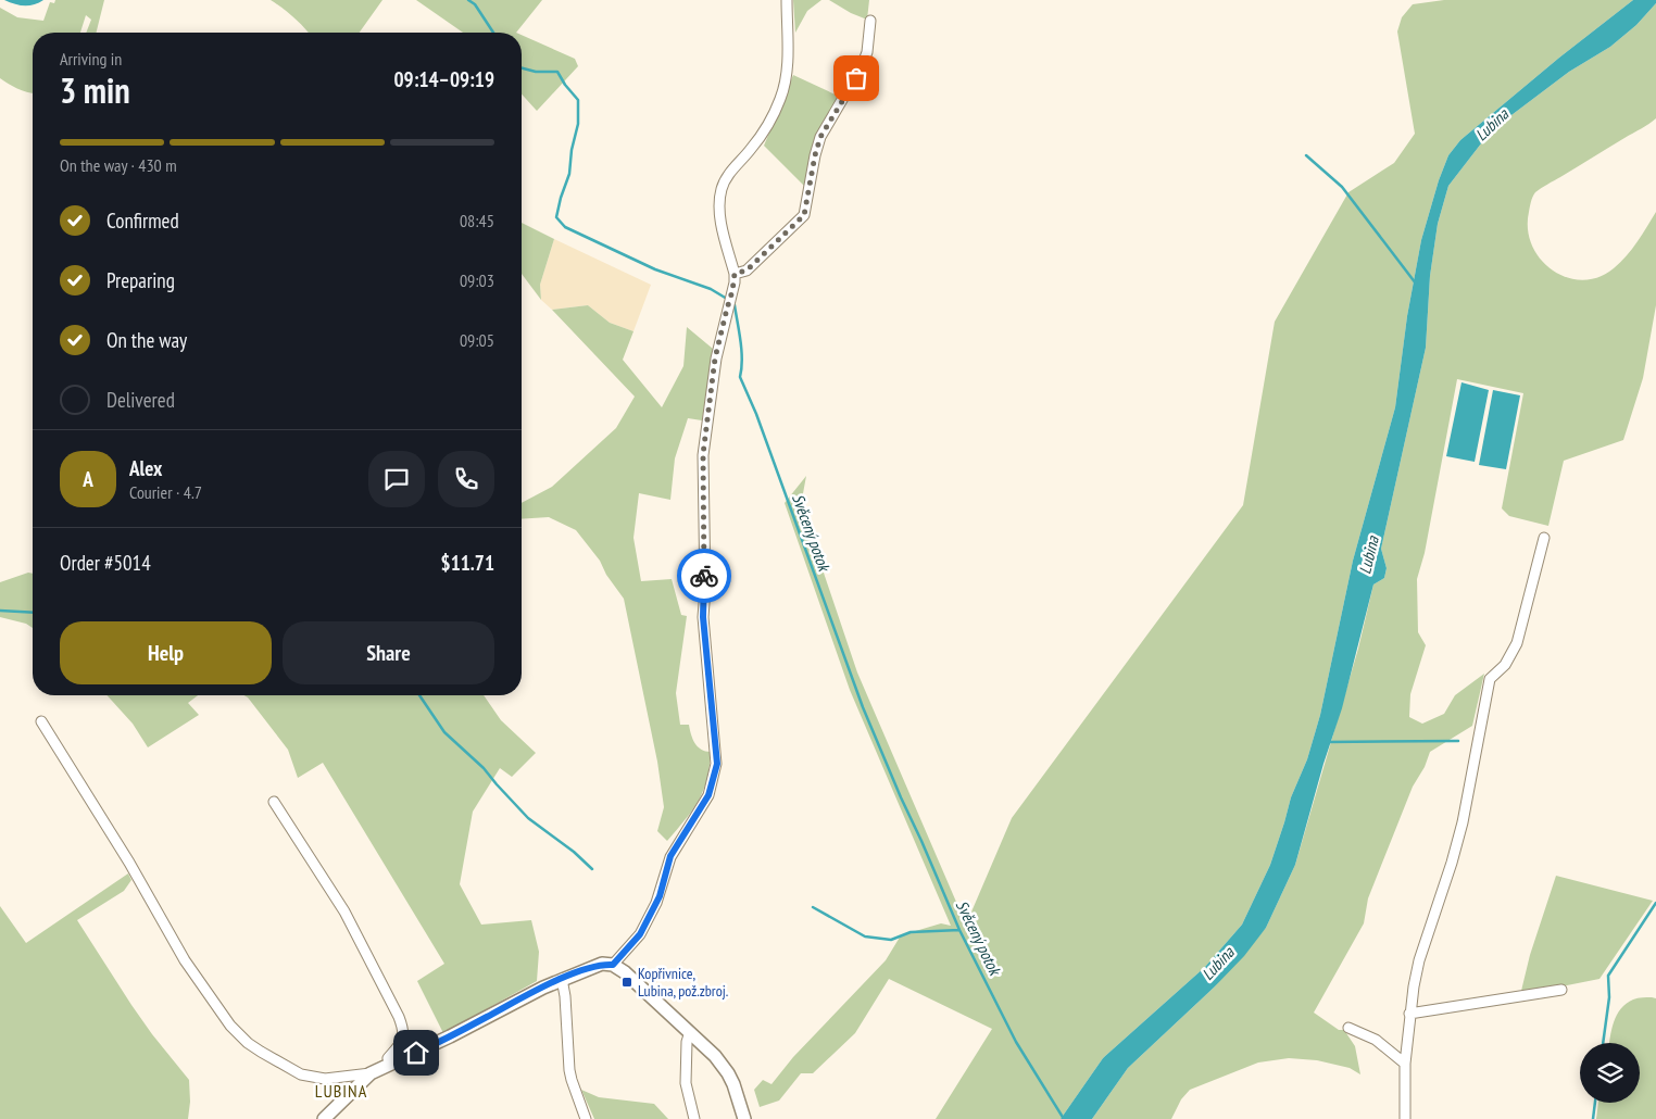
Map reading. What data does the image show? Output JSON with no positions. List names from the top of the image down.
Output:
{
  "districts": ["LUBINA"],
  "water": ["Lubina", "Svěcený potok"],
  "places": {
    "transit": ["Kopřivnice, Lubina, pož.zbroj."]
  },
  "page": {
    "heading": ["3 min", "Arriving in", "09:14–09:19"],
    "panel": [
      "Alex",
      "Courier · 4.7",
      "Order #5014",
      "$11.71"
    ],
    "bar": "On the way · 430 m",
    "list": [
      ["Confirmed", "08:45"],
      ["Preparing", "09:03"],
      ["On the way", "09:05"],
      "Delivered"
    ],
    "round": "A",
    "buttons": ["Help", "Share"]
  }
}
